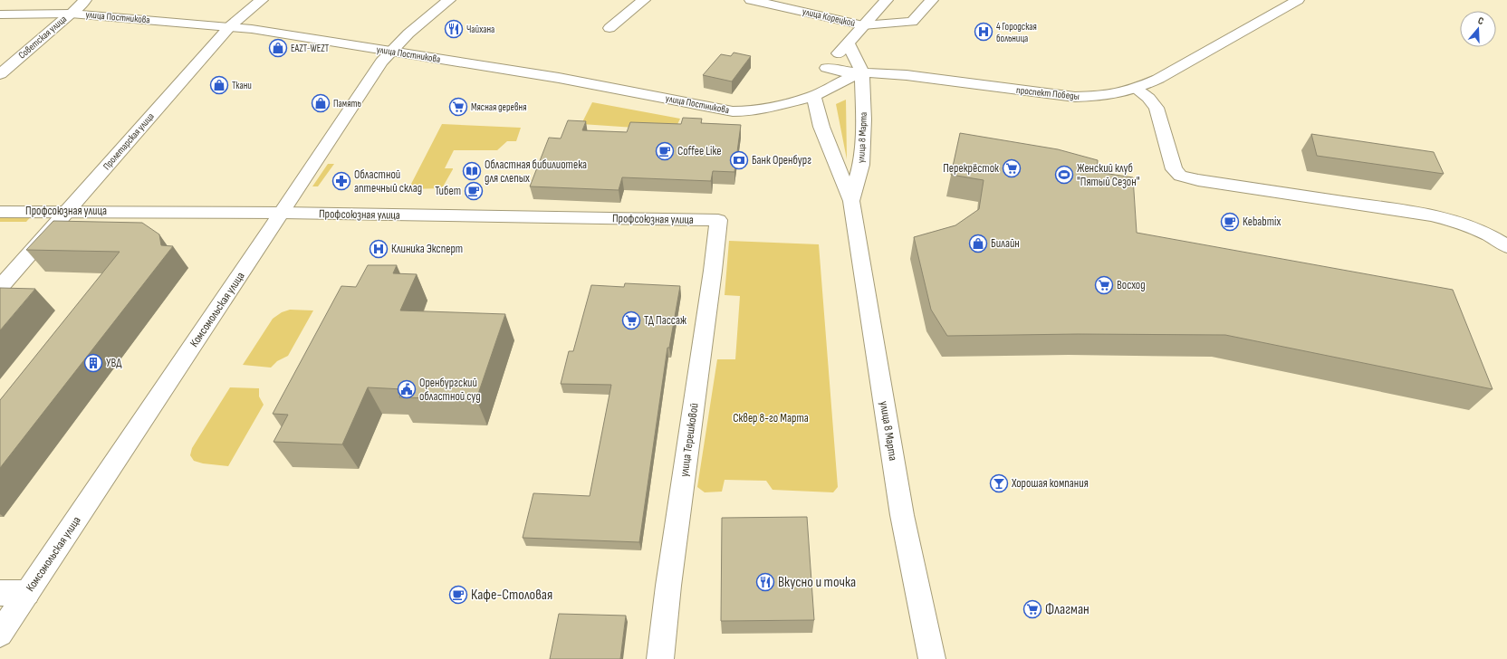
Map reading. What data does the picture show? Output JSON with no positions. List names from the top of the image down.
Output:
{
  "streets": {
    "main road": [
      "улица Постникова",
      "улица Корецкой",
      "Советская улица",
      "проспект Победы",
      "улица 8 Марта",
      "Пролетарская улица",
      "Профсоюзная улица",
      "Комсомольская улица",
      "улица Терешковой"
    ]
  },
  "crossings": [
    ["улица Постникова", "Советская улица"],
    ["улица Постникова", "проспект Победы"],
    ["улица Постникова", "улица 8 Марта"],
    ["улица Постникова", "Пролетарская улица"],
    ["улица Постникова", "Комсомольская улица"],
    ["проспект Победы", "улица 8 Марта"],
    ["Пролетарская улица", "Профсоюзная улица"],
    ["Профсоюзная улица", "Комсомольская улица"],
    ["Профсоюзная улица", "улица Терешковой"]
  ],
  "parks": ["Сквер 8-го Марта"],
  "places": {
    "restaurant": ["Чайхана", "Вкусно и точка"],
    "hospital": ["4 Городская больница", "Клиника Эксперт"],
    "shop": [
      "EAZT-WEZT",
      "Ткани",
      "Память",
      "Билайн"
    ],
    "supermarket": [
      "Мясная деревня",
      "Перекрёсток",
      "Восход",
      "ТД Пассаж",
      "Флагман"
    ],
    "cafe": [
      "Coffee Like",
      "Тибет",
      "Kebabmix",
      "Кафе-Столовая"
    ],
    "bank": ["Банк Оренбург"],
    "library": ["Областная бибилиотека для слепых"],
    "sports": ["Женский клуб \"Пятый Сезон\""],
    "pharmacy": ["Областной аптечный склад"],
    "building": ["УВД"],
    "public building": ["Оренбургский областной суд"],
    "bar": ["Хорошая компания"]
  },
  "north": "top"
}
